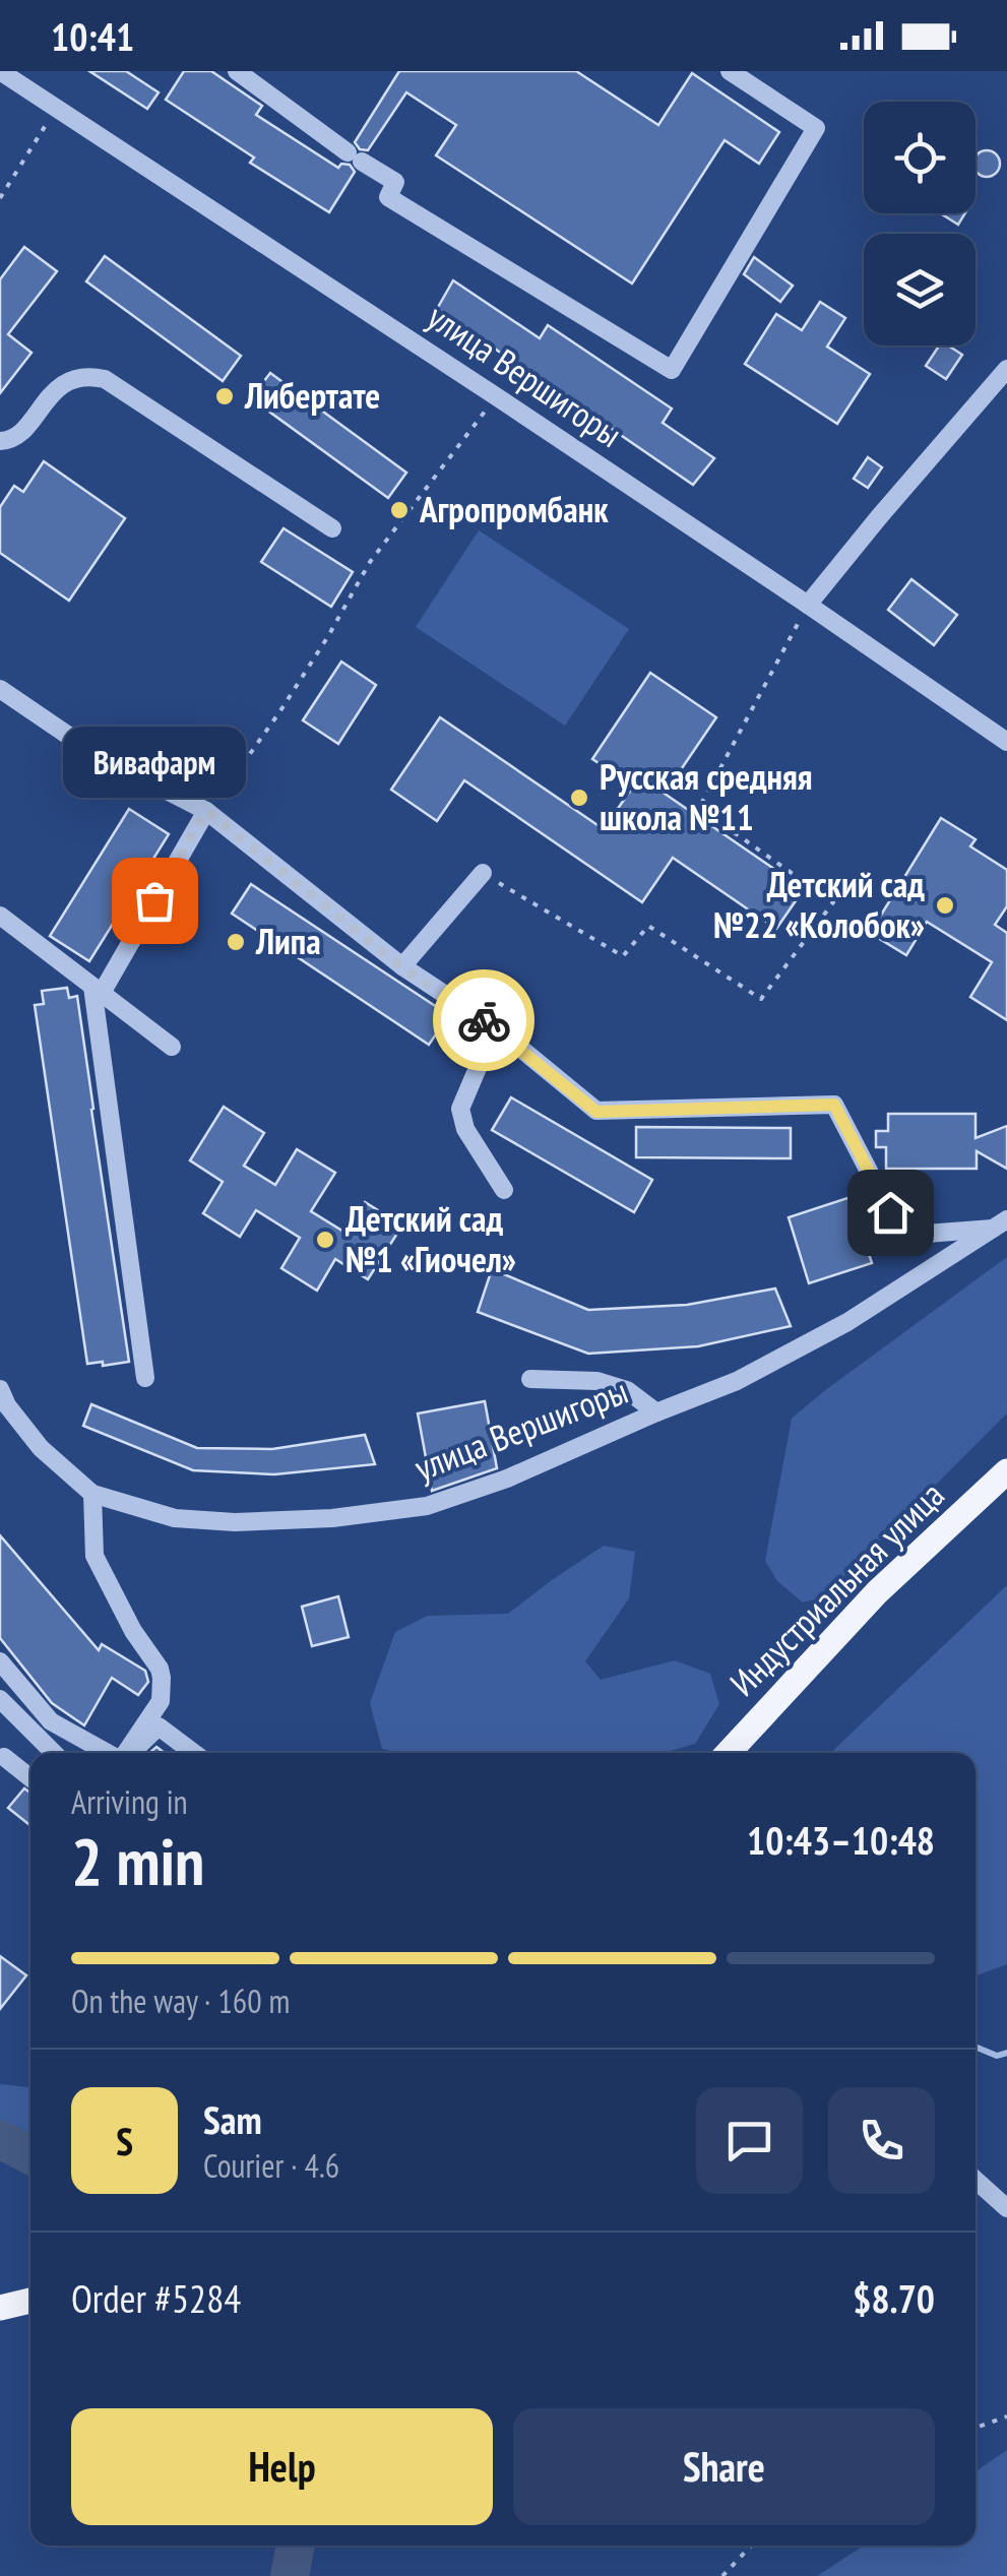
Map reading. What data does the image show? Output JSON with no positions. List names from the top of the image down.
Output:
{
  "streets": {
    "main road": ["Индустриальная улица"],
    "street": ["улица Вершигоры"]
  },
  "places": [
    "Либертате",
    "Агропромбанк",
    "Русская средняя школа №11",
    "Вивафарм",
    "Детский сад №22 «Колобок»",
    "Липа",
    "Детский сад №1 «Гиочел»"
  ],
  "page": {
    "status": "10:41",
    "bubble": "Вивафарм",
    "heading": ["2 min", "Arriving in", "10:43–10:48"],
    "panel": [
      "Sam",
      "Courier · 4.6",
      "Order #5284",
      "$8.70"
    ],
    "bar": "On the way · 160 m",
    "round": "S",
    "buttons": ["Help", "Share"]
  }
}
